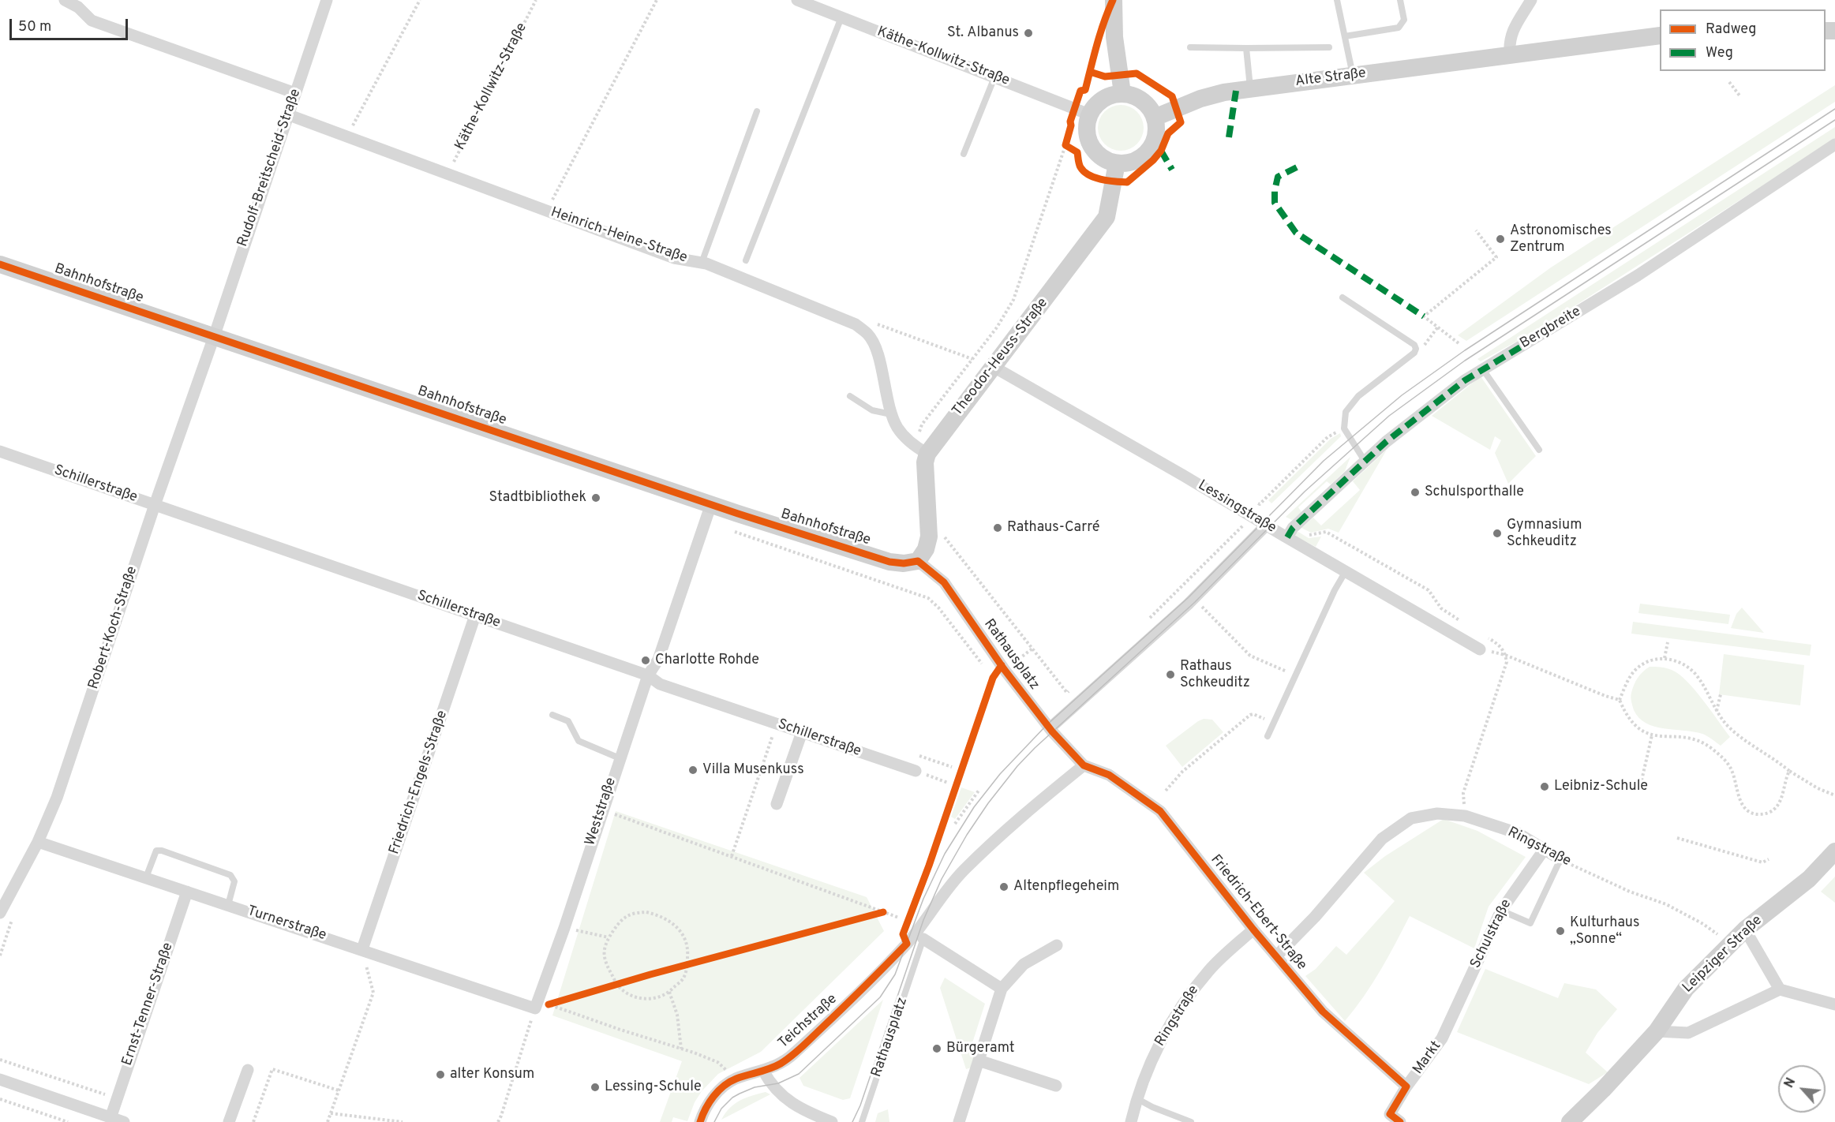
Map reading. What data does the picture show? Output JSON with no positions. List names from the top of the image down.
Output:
{
  "streets": {
    "street": [
      "Käthe-Kollwitz-Straße",
      "Alte Straße",
      "Rudolf-Breitscheid-Straße",
      "Heinrich-Heine-Straße",
      "Bahnhofstraße",
      "Bergbreite",
      "Theodor-Heuss-Straße",
      "Schillerstraße",
      "Lessingstraße",
      "Robert-Koch-Straße",
      "Rathausplatz",
      "Friedrich-Engels-Straße",
      "Weststraße",
      "Ringstraße",
      "Friedrich-Ebert-Straße",
      "Turnerstraße",
      "Schulstraße",
      "Leipziger Straße",
      "Ernst-Tenner-Straße",
      "Teichstraße",
      "Markt"
    ]
  },
  "crossings": [
    ["Käthe-Kollwitz-Straße", "Alte Straße"],
    ["Käthe-Kollwitz-Straße", "Heinrich-Heine-Straße"],
    ["Käthe-Kollwitz-Straße", "Theodor-Heuss-Straße"],
    ["Alte Straße", "Theodor-Heuss-Straße"],
    ["Rudolf-Breitscheid-Straße", "Heinrich-Heine-Straße"],
    ["Rudolf-Breitscheid-Straße", "Bahnhofstraße"],
    ["Rudolf-Breitscheid-Straße", "Robert-Koch-Straße"],
    ["Heinrich-Heine-Straße", "Theodor-Heuss-Straße"],
    ["Bahnhofstraße", "Robert-Koch-Straße"],
    ["Bahnhofstraße", "Rathausplatz"],
    ["Bahnhofstraße", "Weststraße"],
    ["Bergbreite", "Lessingstraße"],
    ["Theodor-Heuss-Straße", "Lessingstraße"],
    ["Schillerstraße", "Robert-Koch-Straße"],
    ["Schillerstraße", "Friedrich-Engels-Straße"],
    ["Schillerstraße", "Weststraße"],
    ["Robert-Koch-Straße", "Turnerstraße"],
    ["Rathausplatz", "Friedrich-Ebert-Straße"],
    ["Rathausplatz", "Teichstraße"],
    ["Friedrich-Engels-Straße", "Turnerstraße"],
    ["Weststraße", "Turnerstraße"],
    ["Ringstraße", "Friedrich-Ebert-Straße"],
    ["Ringstraße", "Schulstraße"],
    ["Ringstraße", "Leipziger Straße"],
    ["Friedrich-Ebert-Straße", "Teichstraße"],
    ["Friedrich-Ebert-Straße", "Markt"],
    ["Turnerstraße", "Ernst-Tenner-Straße"],
    ["Schulstraße", "Markt"]
  ],
  "places": [
    "St. Albanus",
    "Astronomisches Zentrum",
    "Schulsporthalle",
    "Stadtbibliothek",
    "Rathaus-Carré",
    "Gymnasium Schkeuditz",
    "Charlotte Rohde",
    "Rathaus Schkeuditz",
    "Villa Musenkuss",
    "Leibniz-Schule",
    "Altenpflegeheim",
    "Kulturhaus „Sonne“",
    "Bürgeramt",
    "alter Konsum",
    "Lessing-Schule"
  ],
  "legend": ["Radweg", "Weg"],
  "scale_bar": "50 m",
  "north": "top left"
}
